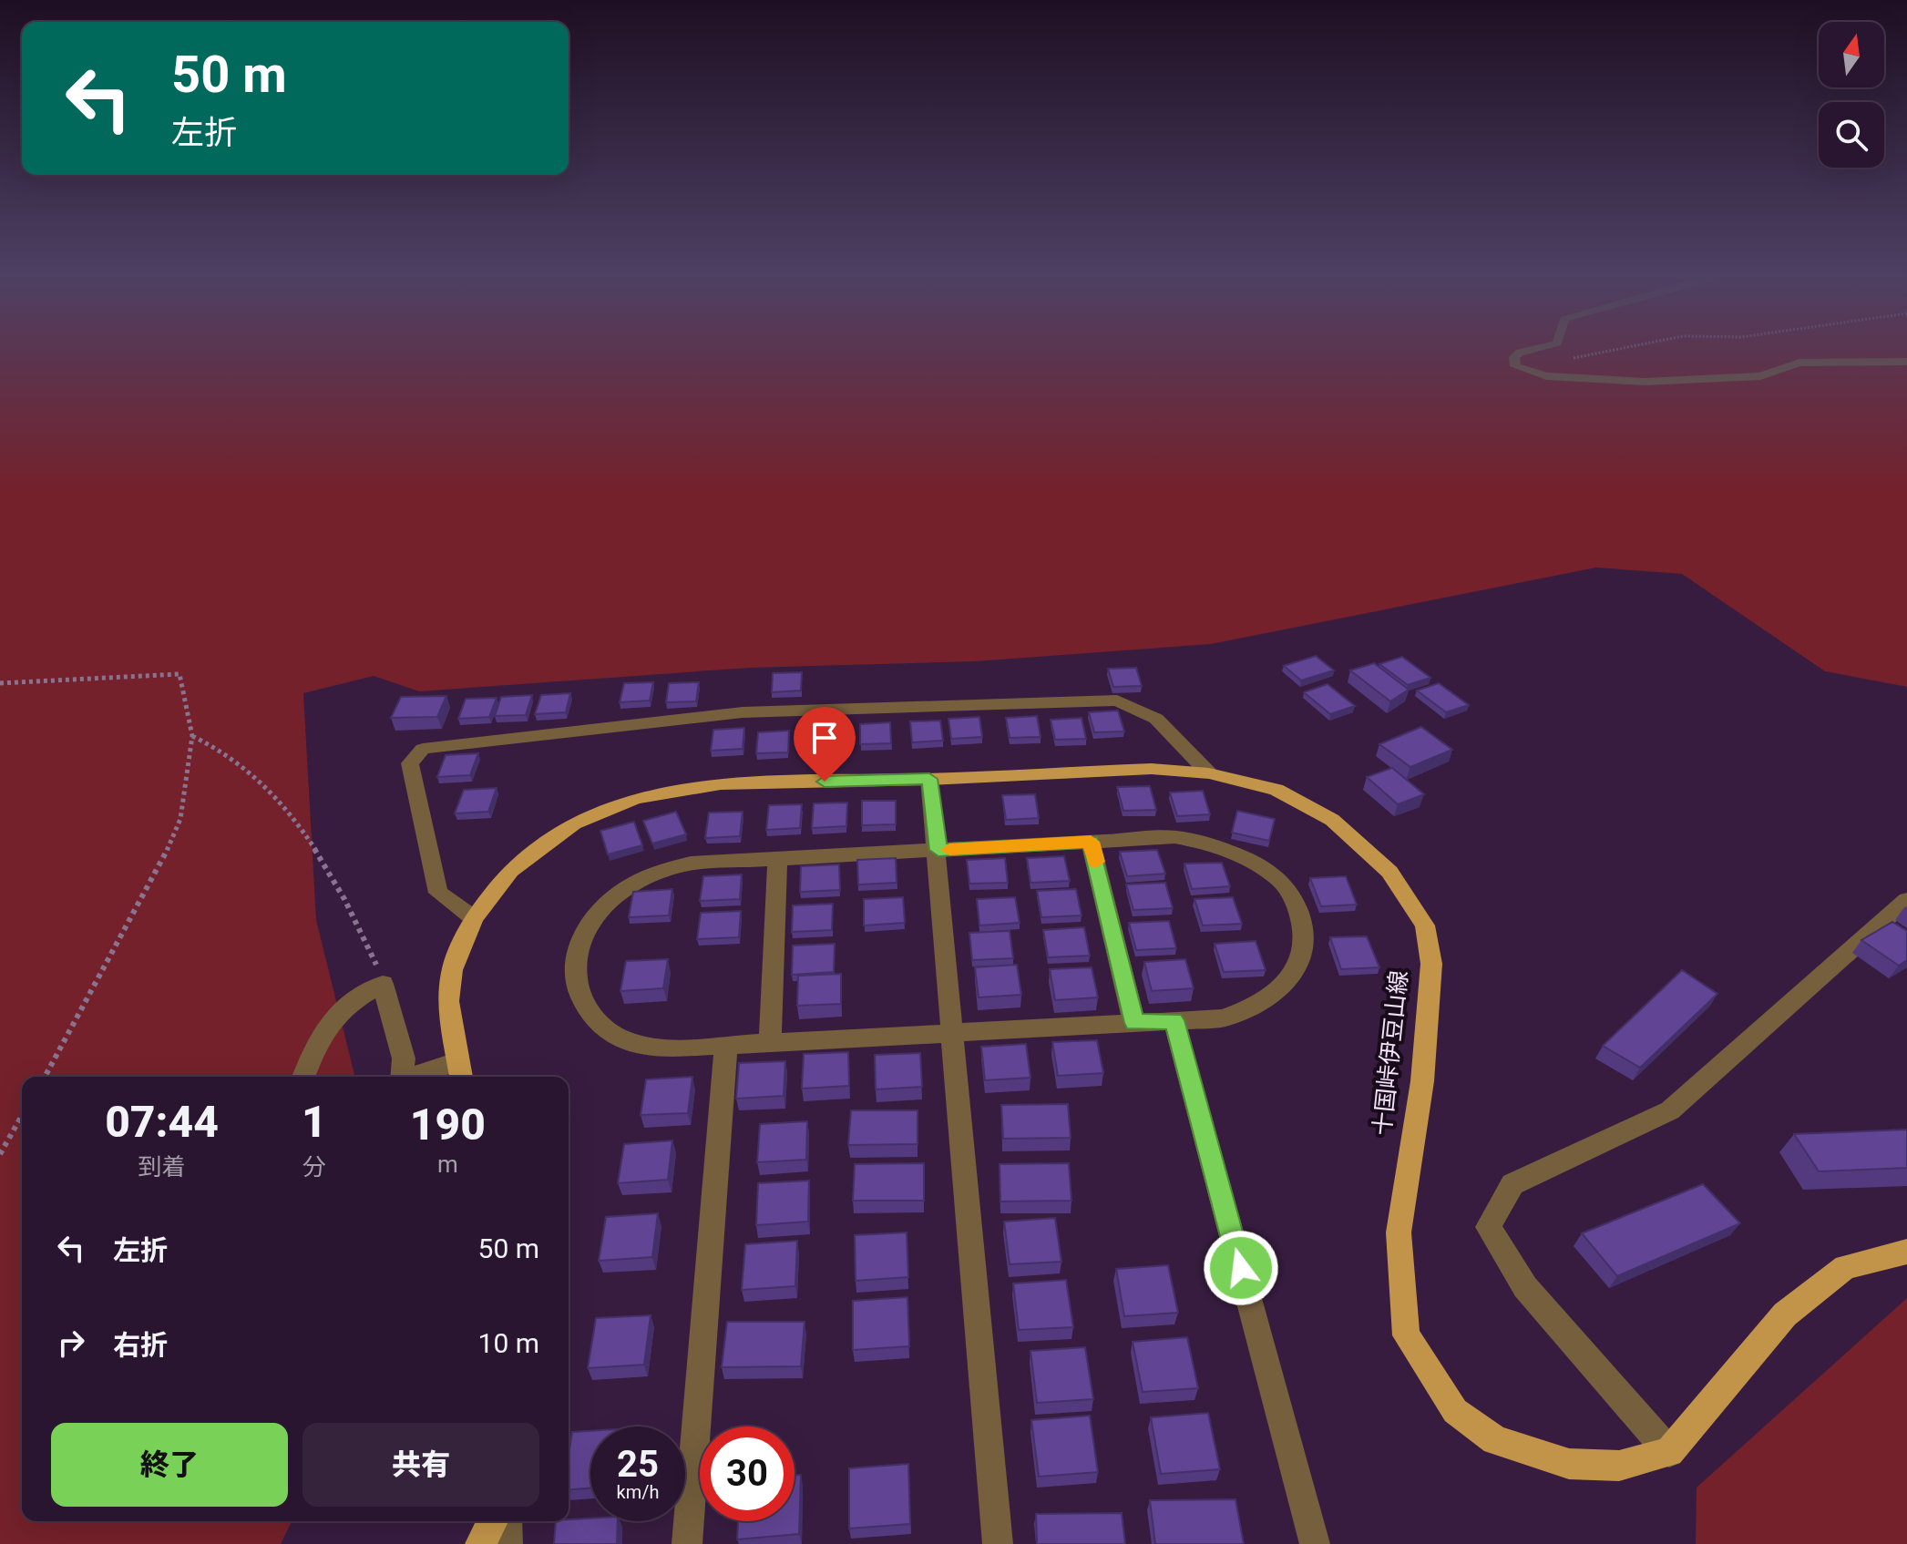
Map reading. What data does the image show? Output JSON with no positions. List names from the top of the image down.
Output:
{
  "streets": {
    "main road": ["十国峠伊豆山線"]
  },
  "north": "top",
  "page": {
    "turn": ["50 m", "左折"],
    "eta": [
      "07:44",
      "到着",
      "1",
      "分",
      "190",
      "m"
    ],
    "list": [
      {
        "name": "左折",
        "value": "50 m"
      },
      {
        "name": "右折",
        "value": "10 m"
      }
    ],
    "buttons": ["終了", "共有"],
    "speed": "25 km/h",
    "limit": "30"
  }
}
